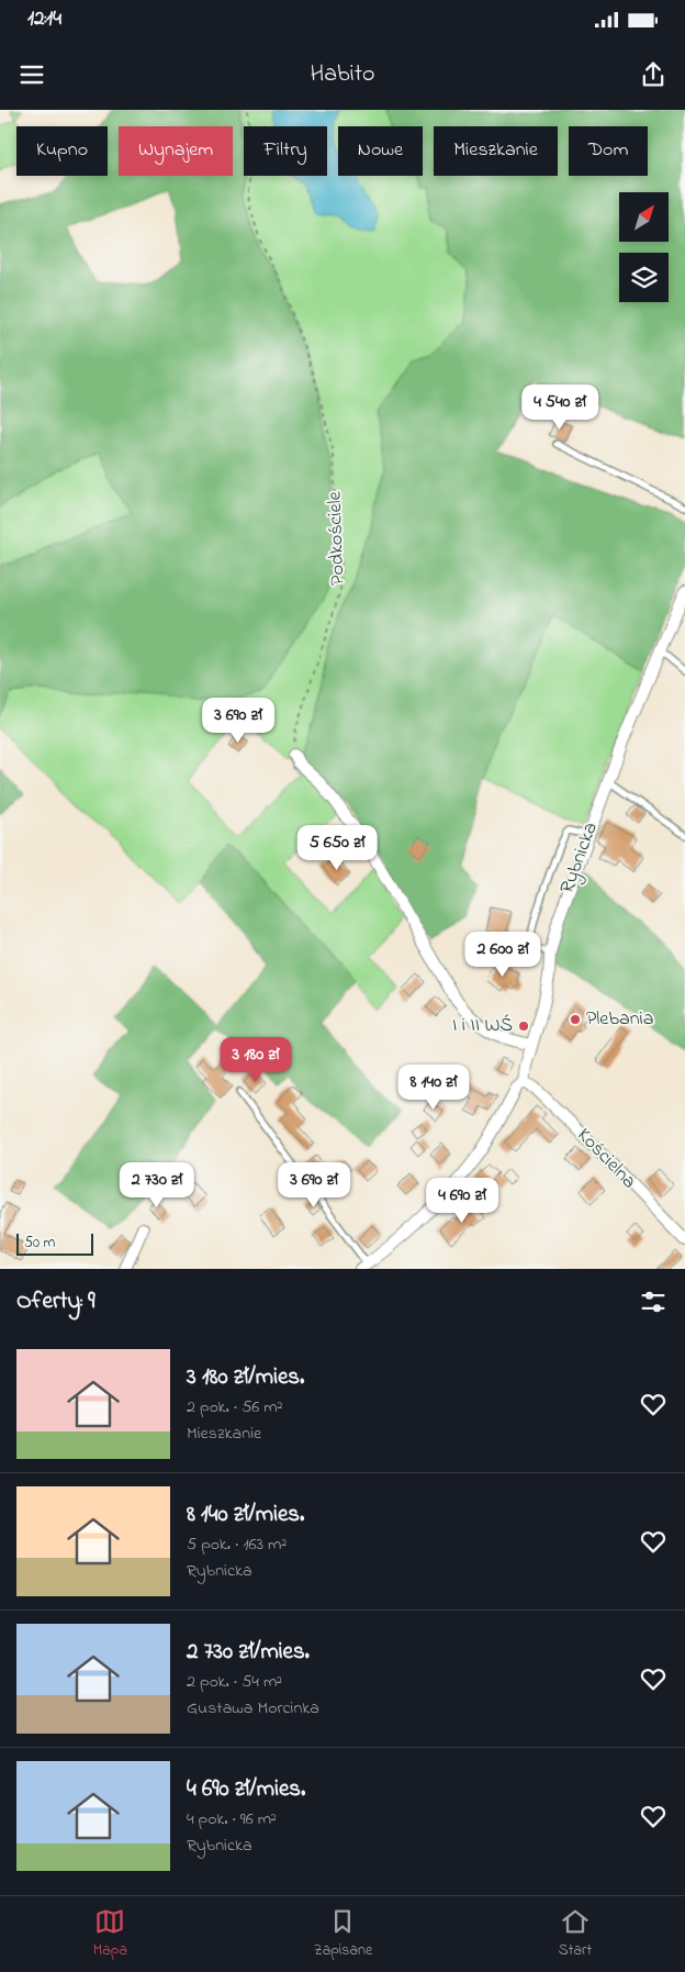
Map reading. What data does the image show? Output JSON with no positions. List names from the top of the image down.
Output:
{
  "streets": {
    "street": ["Rybnicka", "Kościelna"],
    "path": ["Podkościele"]
  },
  "crossings": [
    ["Rybnicka", "Kościelna"]
  ],
  "places": ["Plebania", "I i II WŚ"],
  "scale_bar": "50 m",
  "north": "top right",
  "page": {
    "status": "12:14",
    "header": "Habito",
    "chip": [
      "Kupno",
      "Wynajem",
      "Filtry",
      "Nowe",
      "Mieszkanie",
      "Dom"
    ],
    "price": [
      "4 540 zł",
      "3 690 zł",
      "5 650 zł",
      "2 600 zł",
      "3 180 zł",
      "8 140 zł",
      "2 730 zł",
      "3 690 zł",
      "4 690 zł"
    ],
    "scale": "50 m",
    "heading": "Oferty: 9",
    "list": [
      {
        "name": "3 180 zł/mies.",
        "note": "2 pok. · 56 m² · Mieszkanie"
      },
      {
        "name": "8 140 zł/mies.",
        "note": "5 pok. · 163 m² · Rybnicka"
      },
      {
        "name": "2 730 zł/mies.",
        "note": "2 pok. · 54 m² · Gustawa Morcinka"
      },
      {
        "name": "4 690 zł/mies.",
        "note": "4 pok. · 96 m² · Rybnicka"
      }
    ],
    "tabs": ["Mapa", "Zapisane", "Start"]
  }
}
